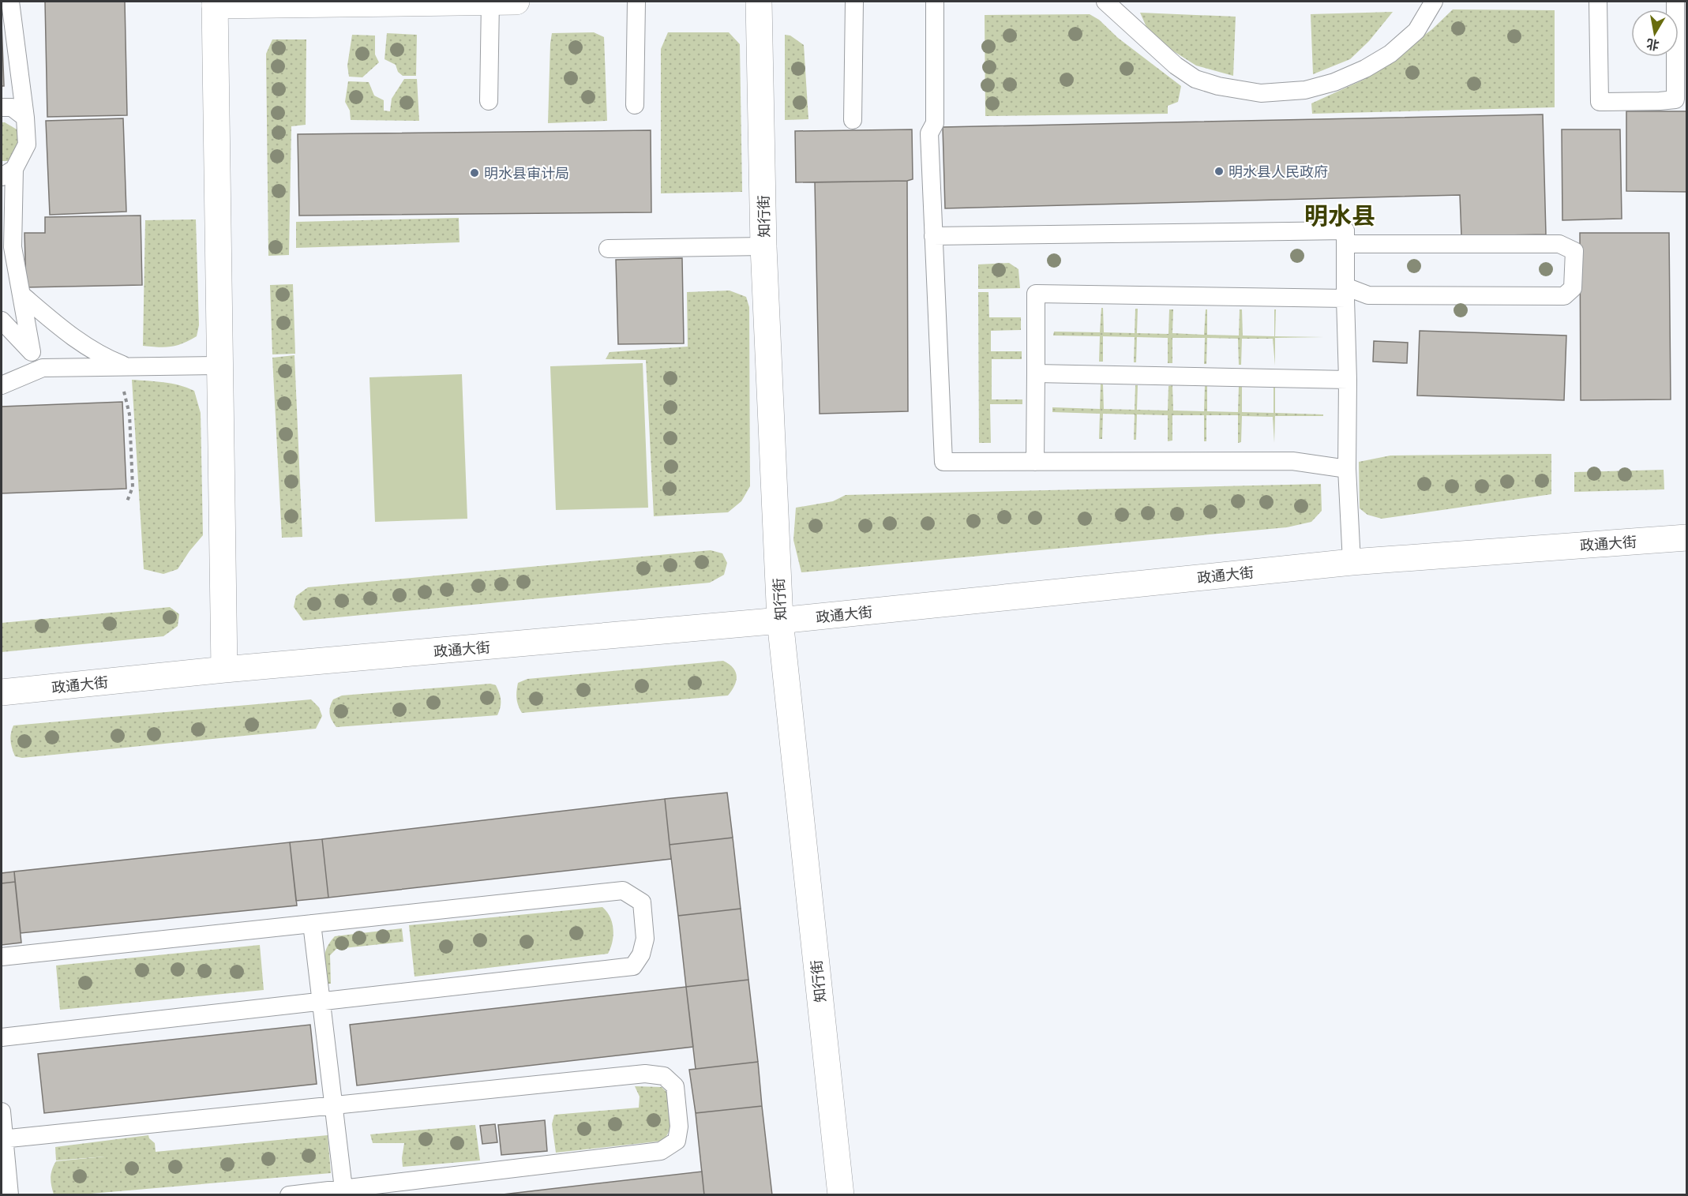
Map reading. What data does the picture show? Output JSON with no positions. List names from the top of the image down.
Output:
{
  "streets": {
    "street": ["知行街", "政通大街"]
  },
  "crossings": [
    ["知行街", "政通大街"]
  ],
  "districts": ["明水县"],
  "places": ["明水县人民政府", "明水县审计局"],
  "north": "bottom"
}
